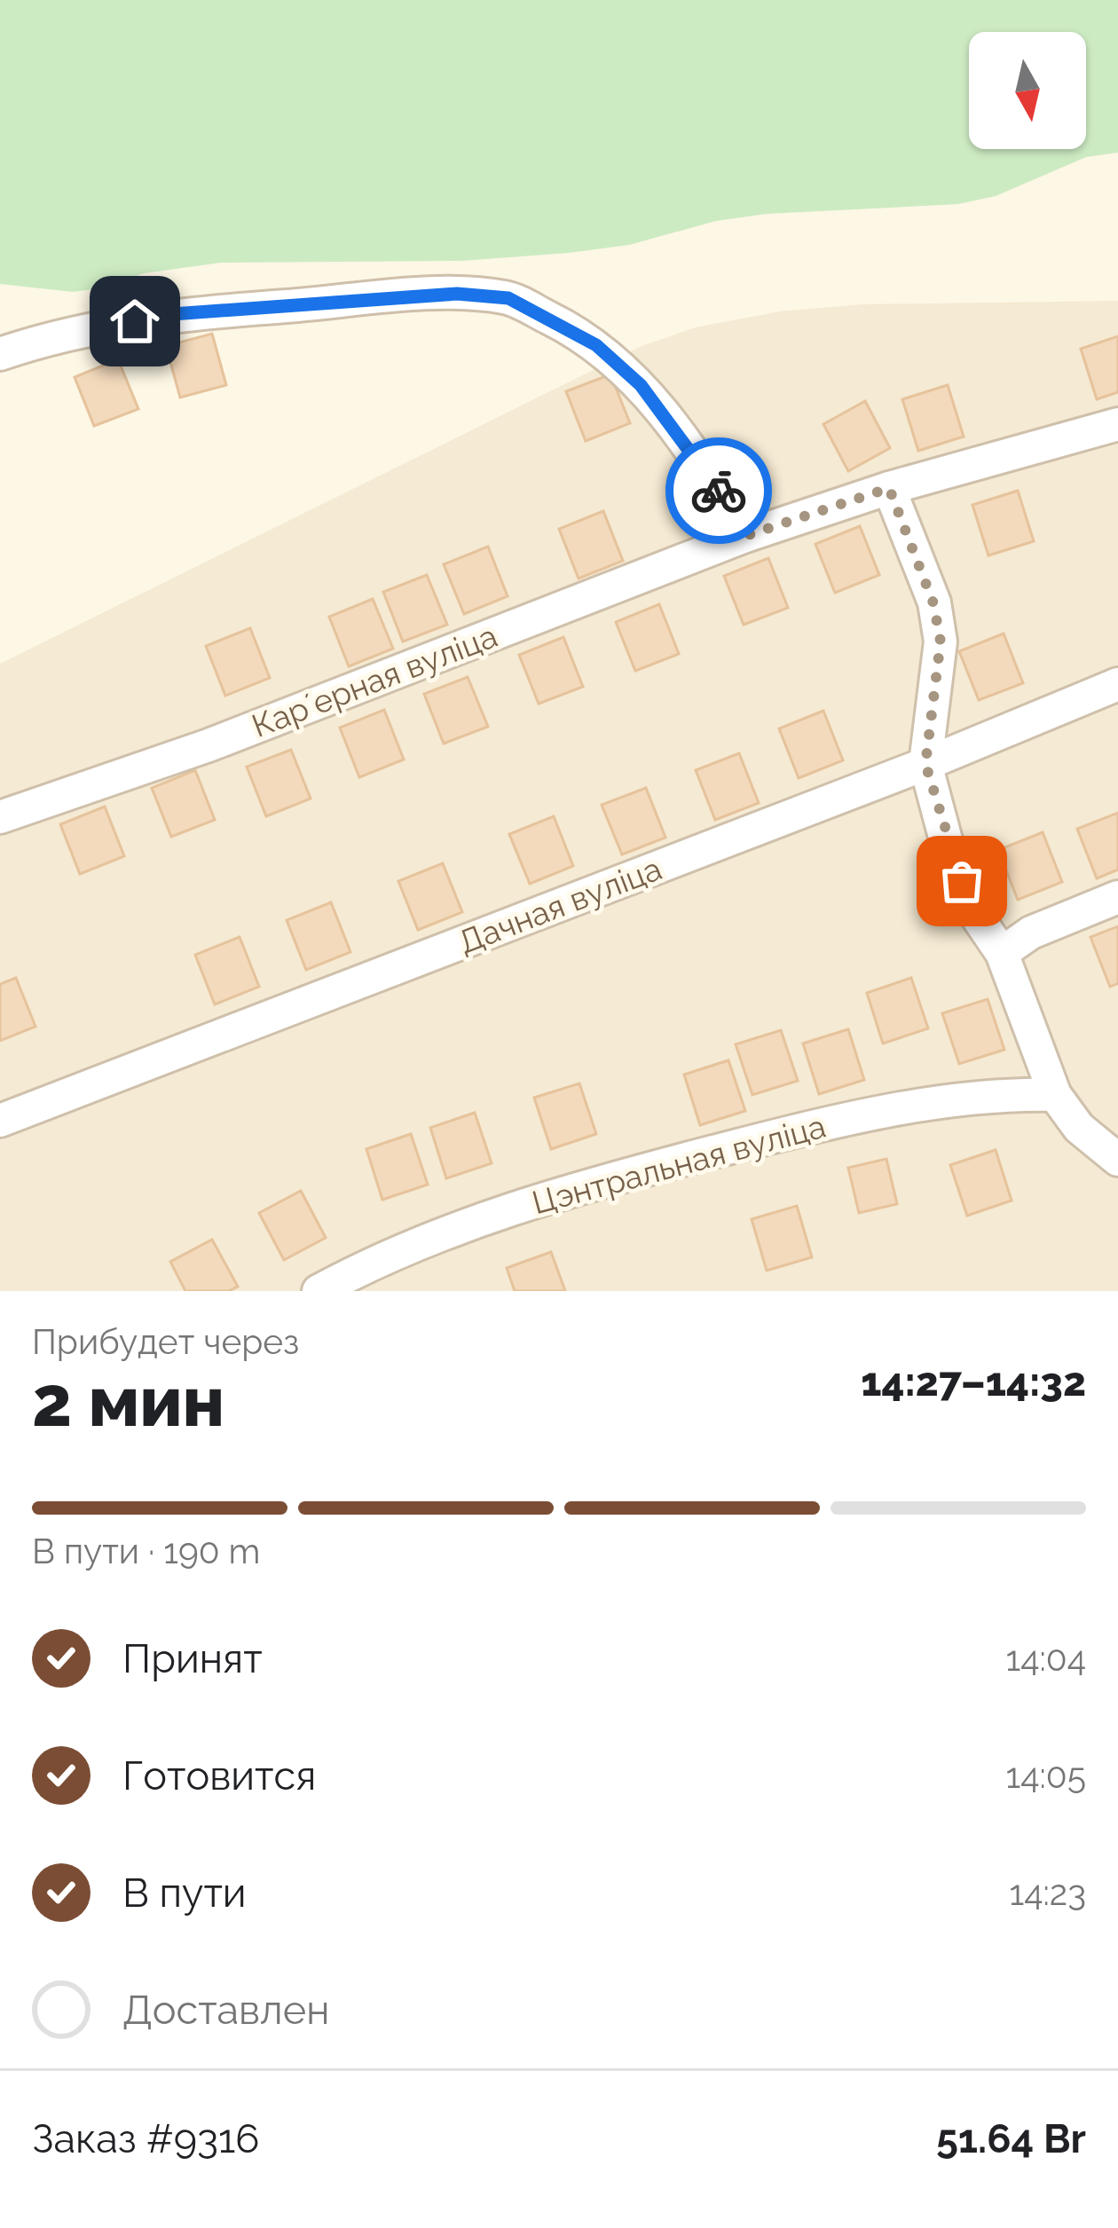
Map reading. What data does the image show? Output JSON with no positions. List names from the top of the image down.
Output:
{
  "streets": {
    "street": ["Карʼерная вуліца", "Дачная вуліца", "Цэнтральная вуліца"]
  },
  "north": "bottom",
  "page": {
    "heading": ["2 мин", "Прибудет через", "14:27–14:32"],
    "panel": ["Заказ #9316", "51.64 Br"],
    "bar": "В пути · 190 m",
    "list": [
      ["Принят", "14:04"],
      ["Готовится", "14:05"],
      ["В пути", "14:23"],
      "Доставлен"
    ]
  }
}
